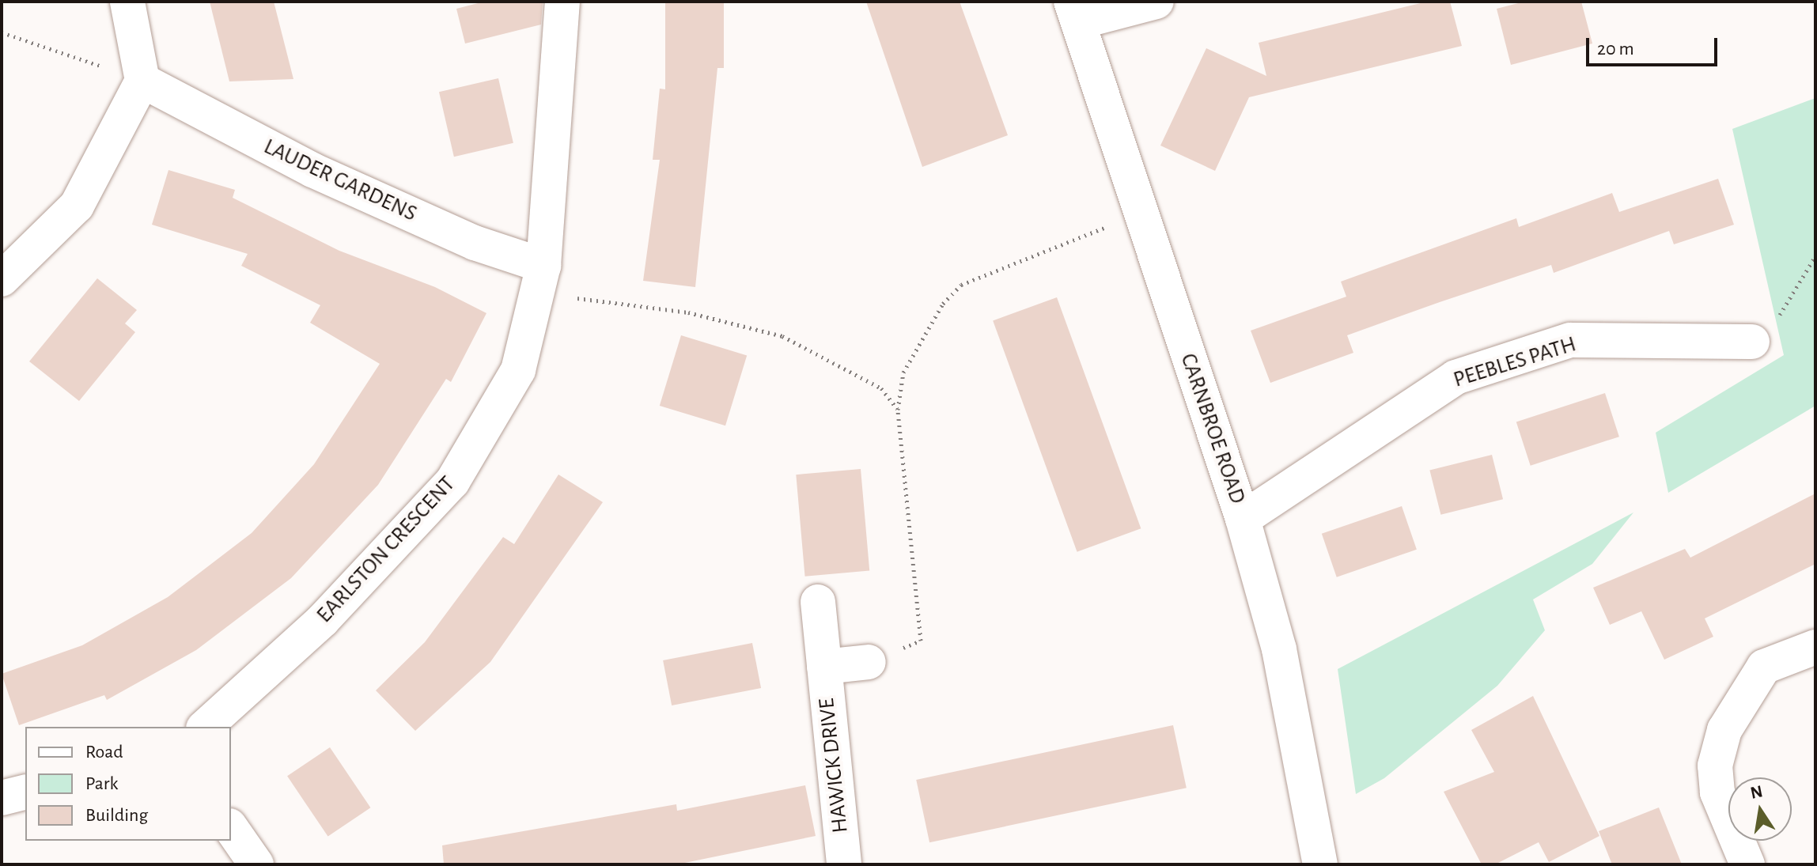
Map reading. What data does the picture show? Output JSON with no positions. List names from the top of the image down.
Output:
{
  "streets": {
    "street": [
      "LAUDER GARDENS",
      "PEEBLES PATH",
      "CARNBROE ROAD",
      "EARLSTON CRESCENT",
      "HAWICK DRIVE"
    ]
  },
  "crossings": [
    ["LAUDER GARDENS", "EARLSTON CRESCENT"],
    ["PEEBLES PATH", "CARNBROE ROAD"]
  ],
  "legend": ["Road", "Park", "Building"],
  "scale_bar": "20 m",
  "north": "top"
}
